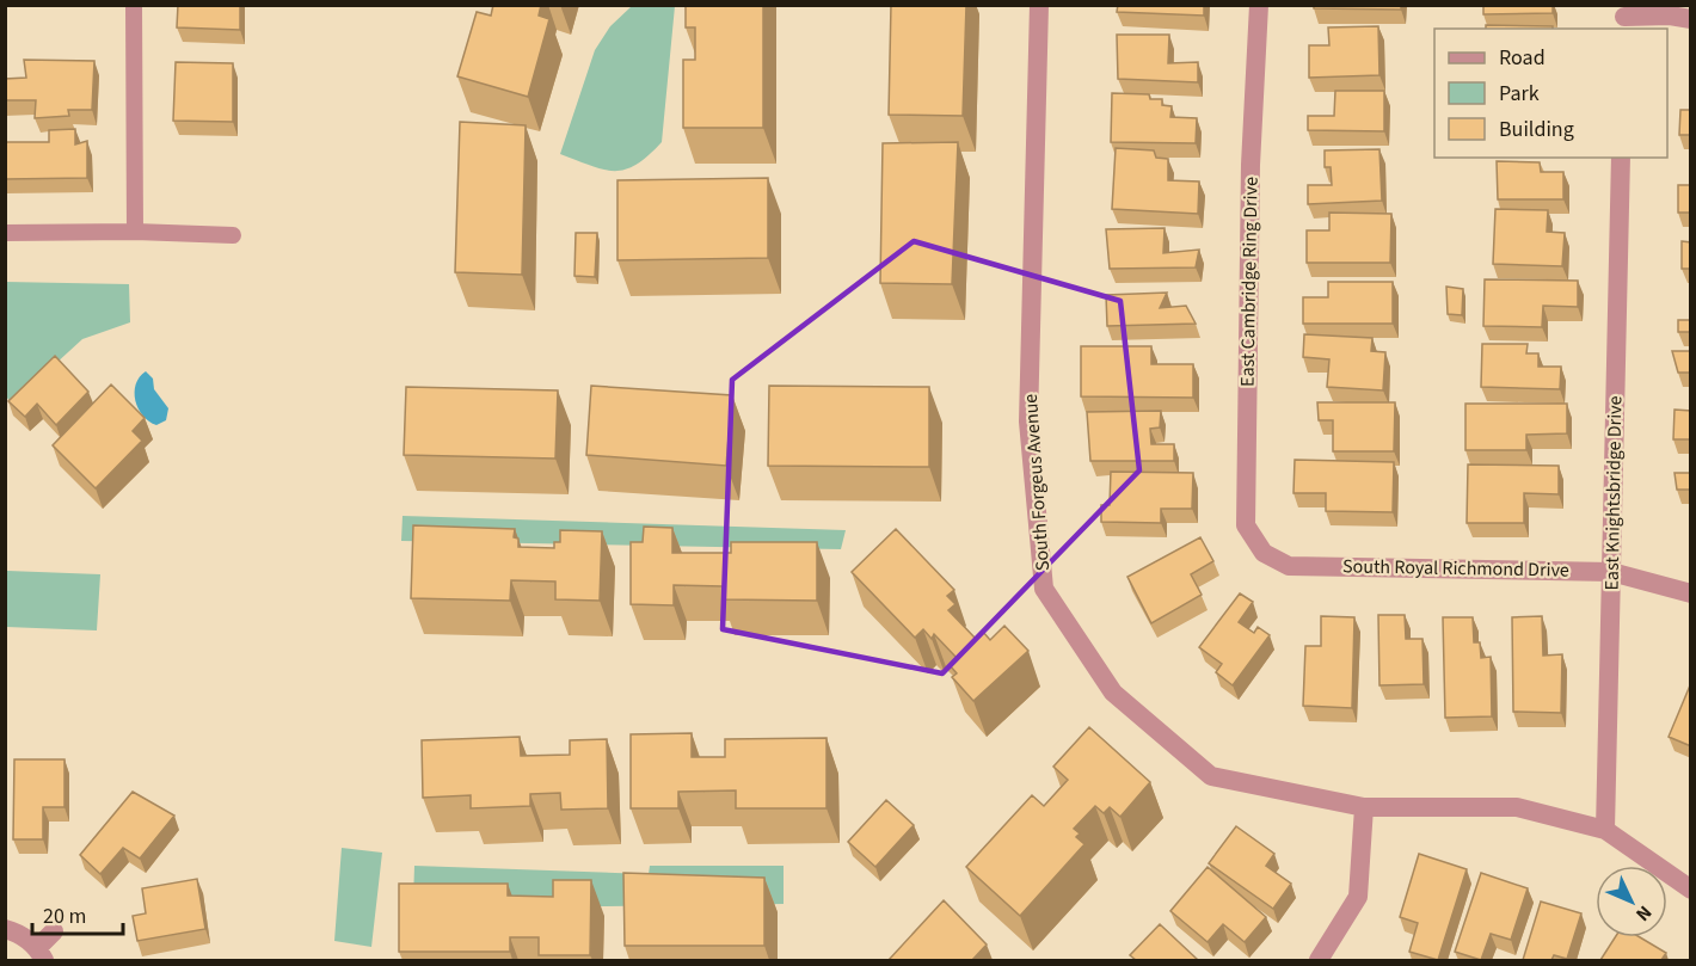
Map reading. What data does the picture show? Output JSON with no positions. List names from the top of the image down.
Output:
{
  "streets": {
    "street": [
      "East Cambridge Ring Drive",
      "South Forgeus Avenue",
      "East Knightsbridge Drive",
      "South Royal Richmond Drive"
    ]
  },
  "crossings": [
    ["East Cambridge Ring Drive", "South Royal Richmond Drive"],
    ["South Forgeus Avenue", "East Knightsbridge Drive"],
    ["East Knightsbridge Drive", "South Royal Richmond Drive"]
  ],
  "legend": ["Road", "Park", "Building"],
  "scale_bar": "20 m",
  "north": "bottom right"
}
